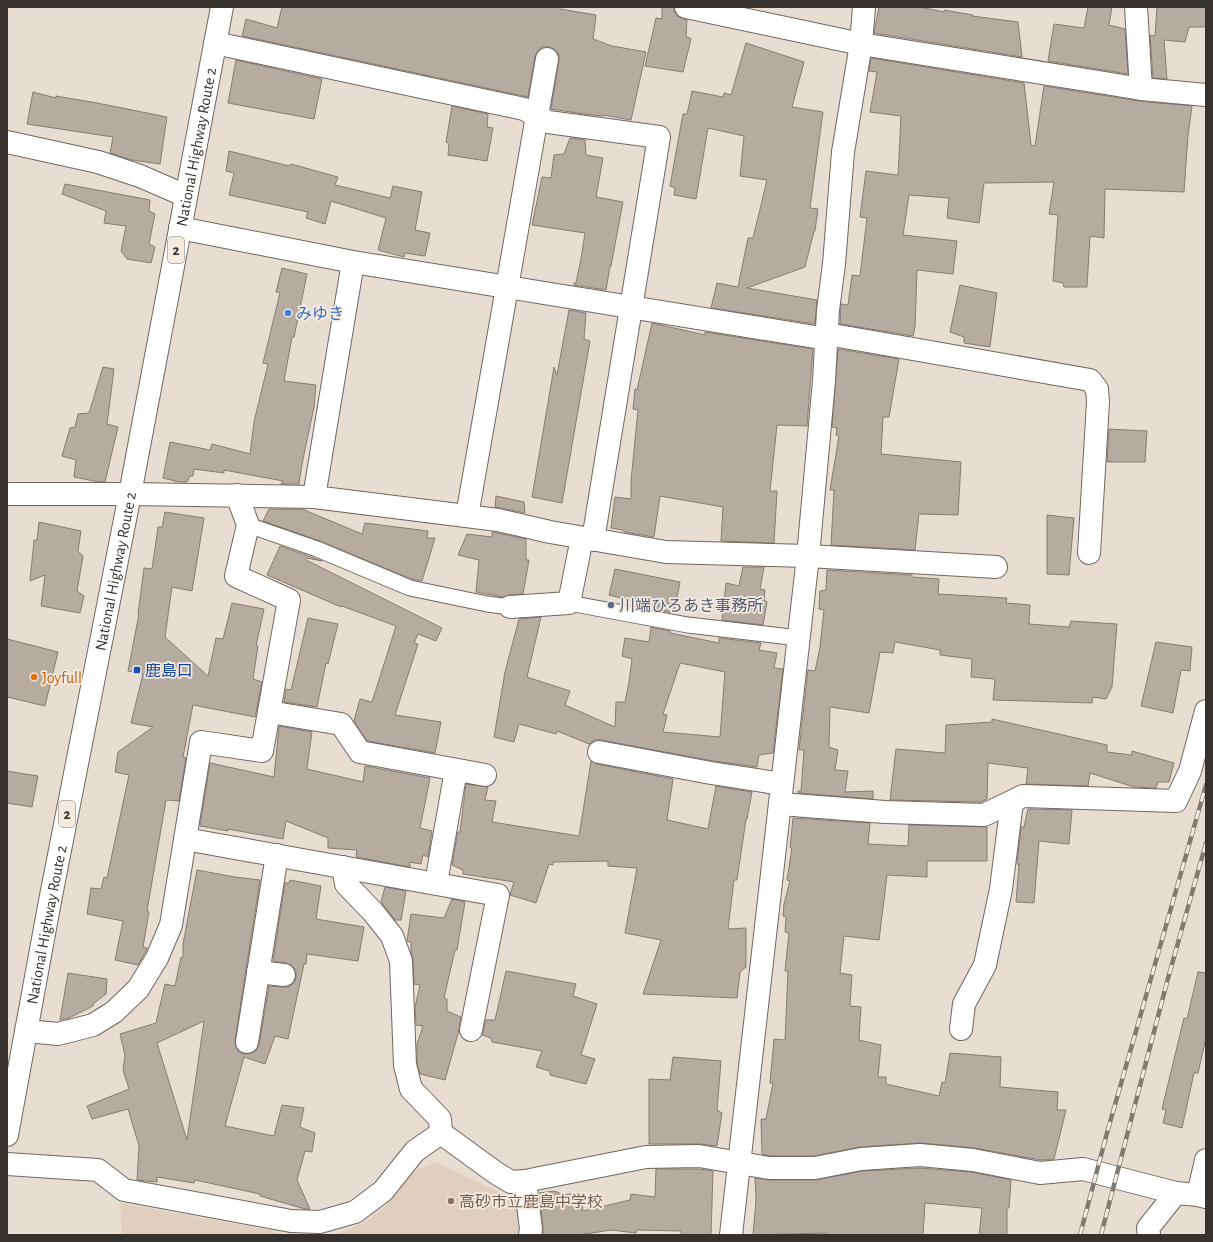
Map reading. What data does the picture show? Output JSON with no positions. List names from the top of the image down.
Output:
{
  "streets": {
    "main road": ["National Highway Route 2", "2"]
  },
  "places": {
    "other": [
      "みゆき",
      "川端ひろあき事務所",
      "Joyfull",
      "高砂市立鹿島中学校"
    ],
    "transit": ["鹿島口"]
  }
}
